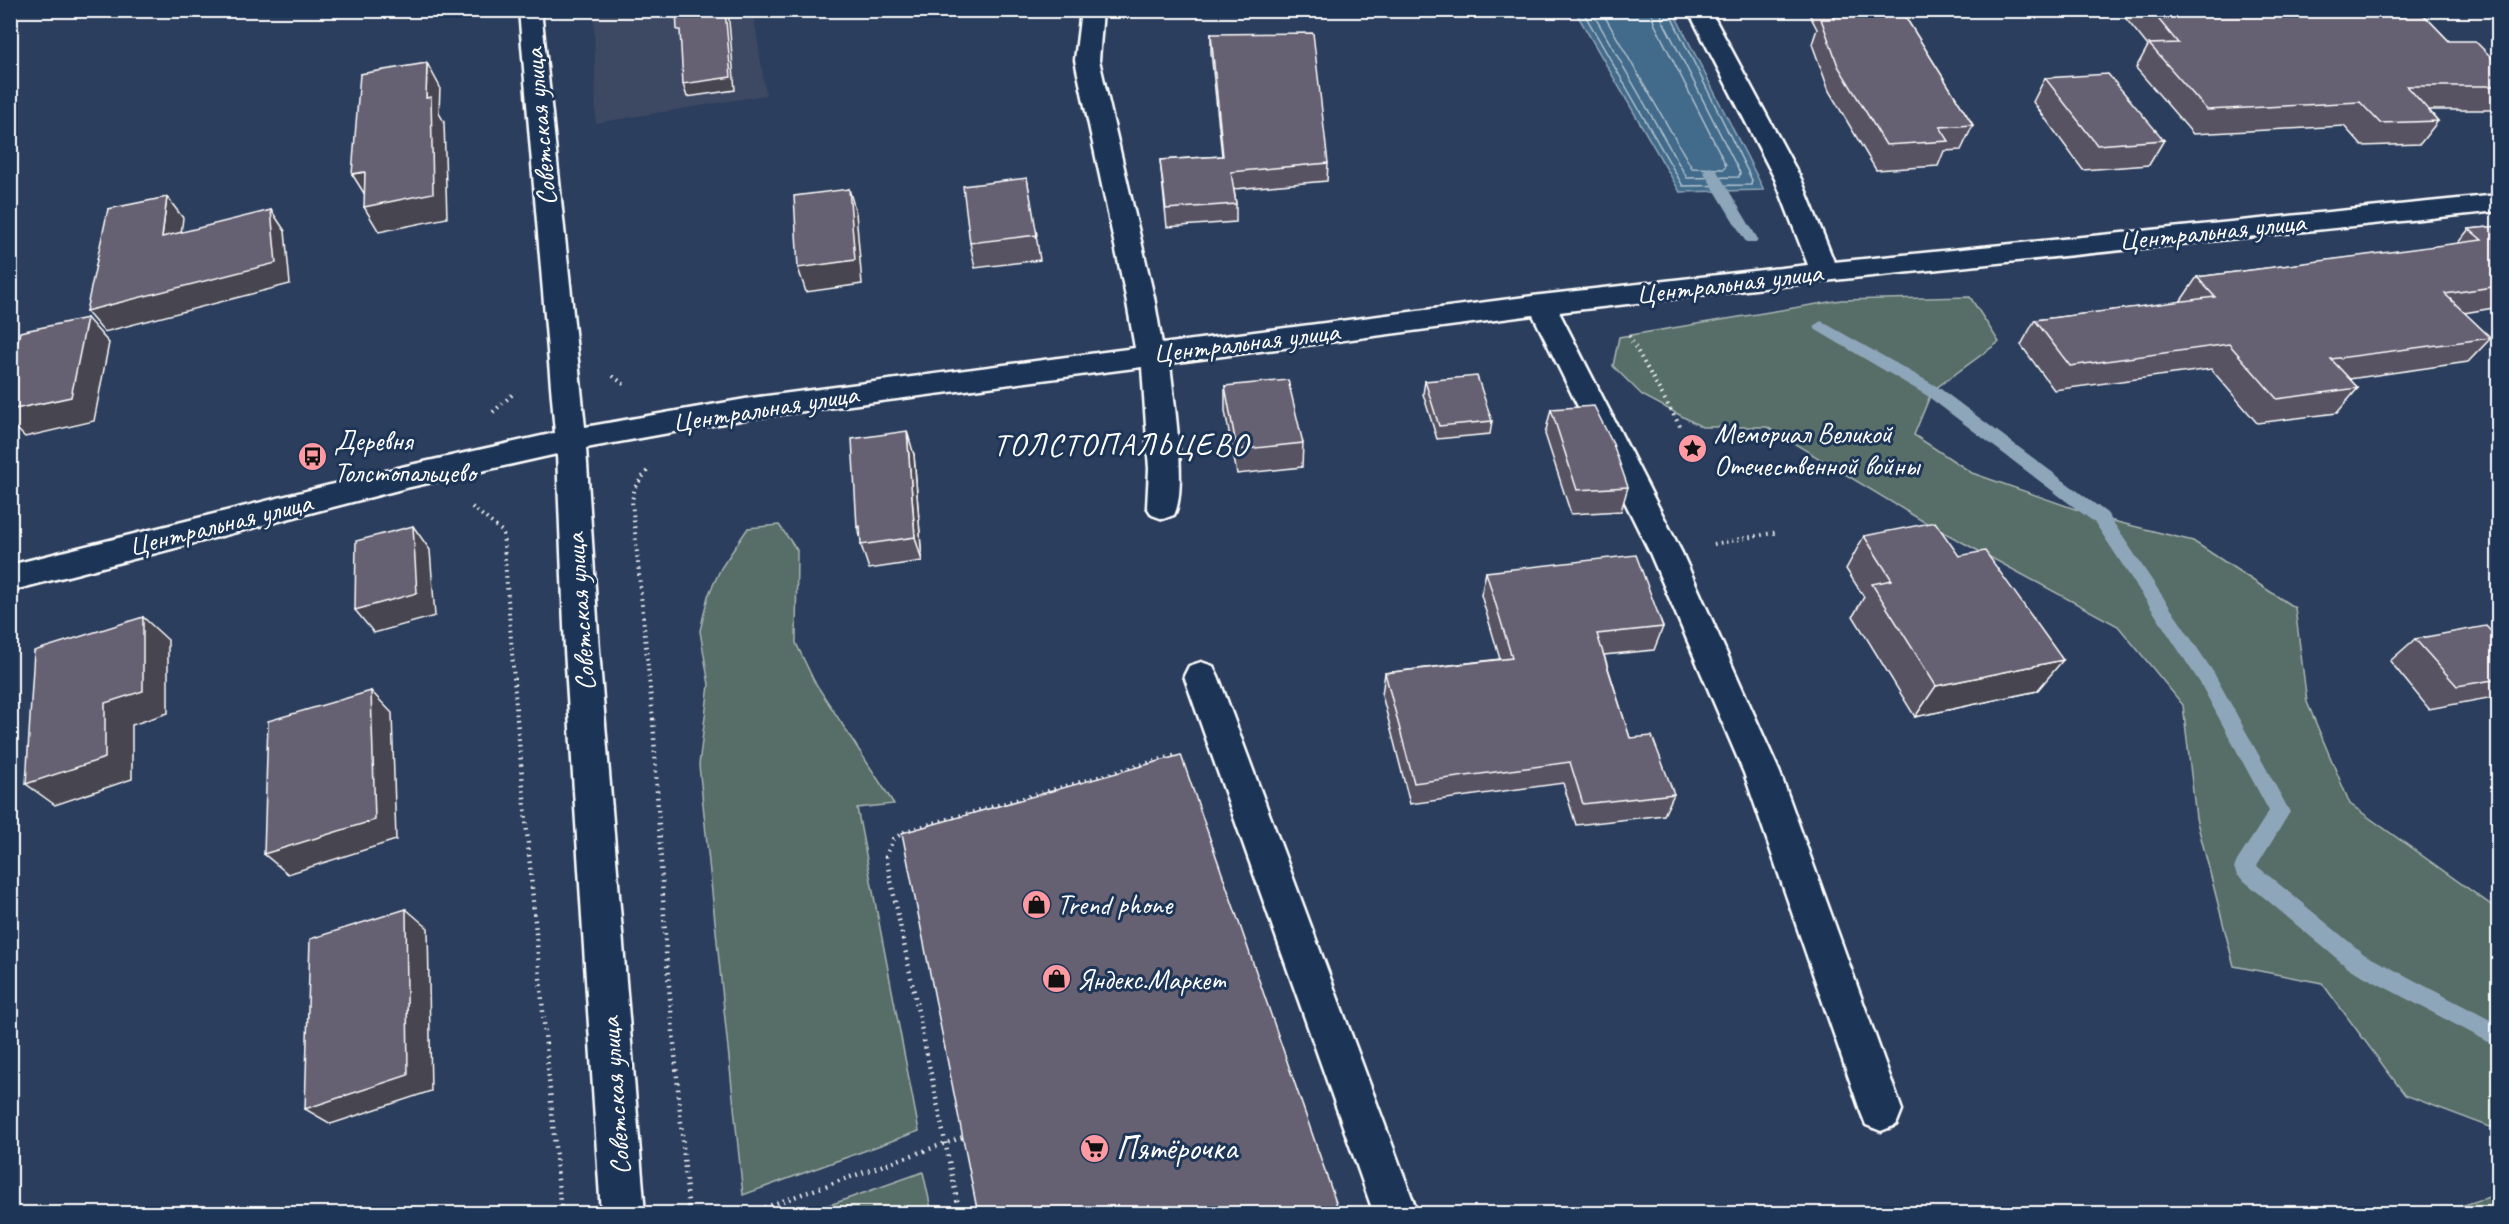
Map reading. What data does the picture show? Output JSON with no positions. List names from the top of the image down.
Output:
{
  "streets": {
    "street": ["Советская улица", "Центральная улица"]
  },
  "crossings": [
    ["Советская улица", "Центральная улица"]
  ],
  "districts": ["ТОЛСТОПАЛЬЦЕВО"],
  "places": {
    "place": ["Мемориал Великой Отечественной войны"],
    "bus stop": ["Деревня Толстопальцево"],
    "shop": ["Trend phone", "Яндекс.Маркет"],
    "supermarket": ["Пятёрочка"]
  }
}
